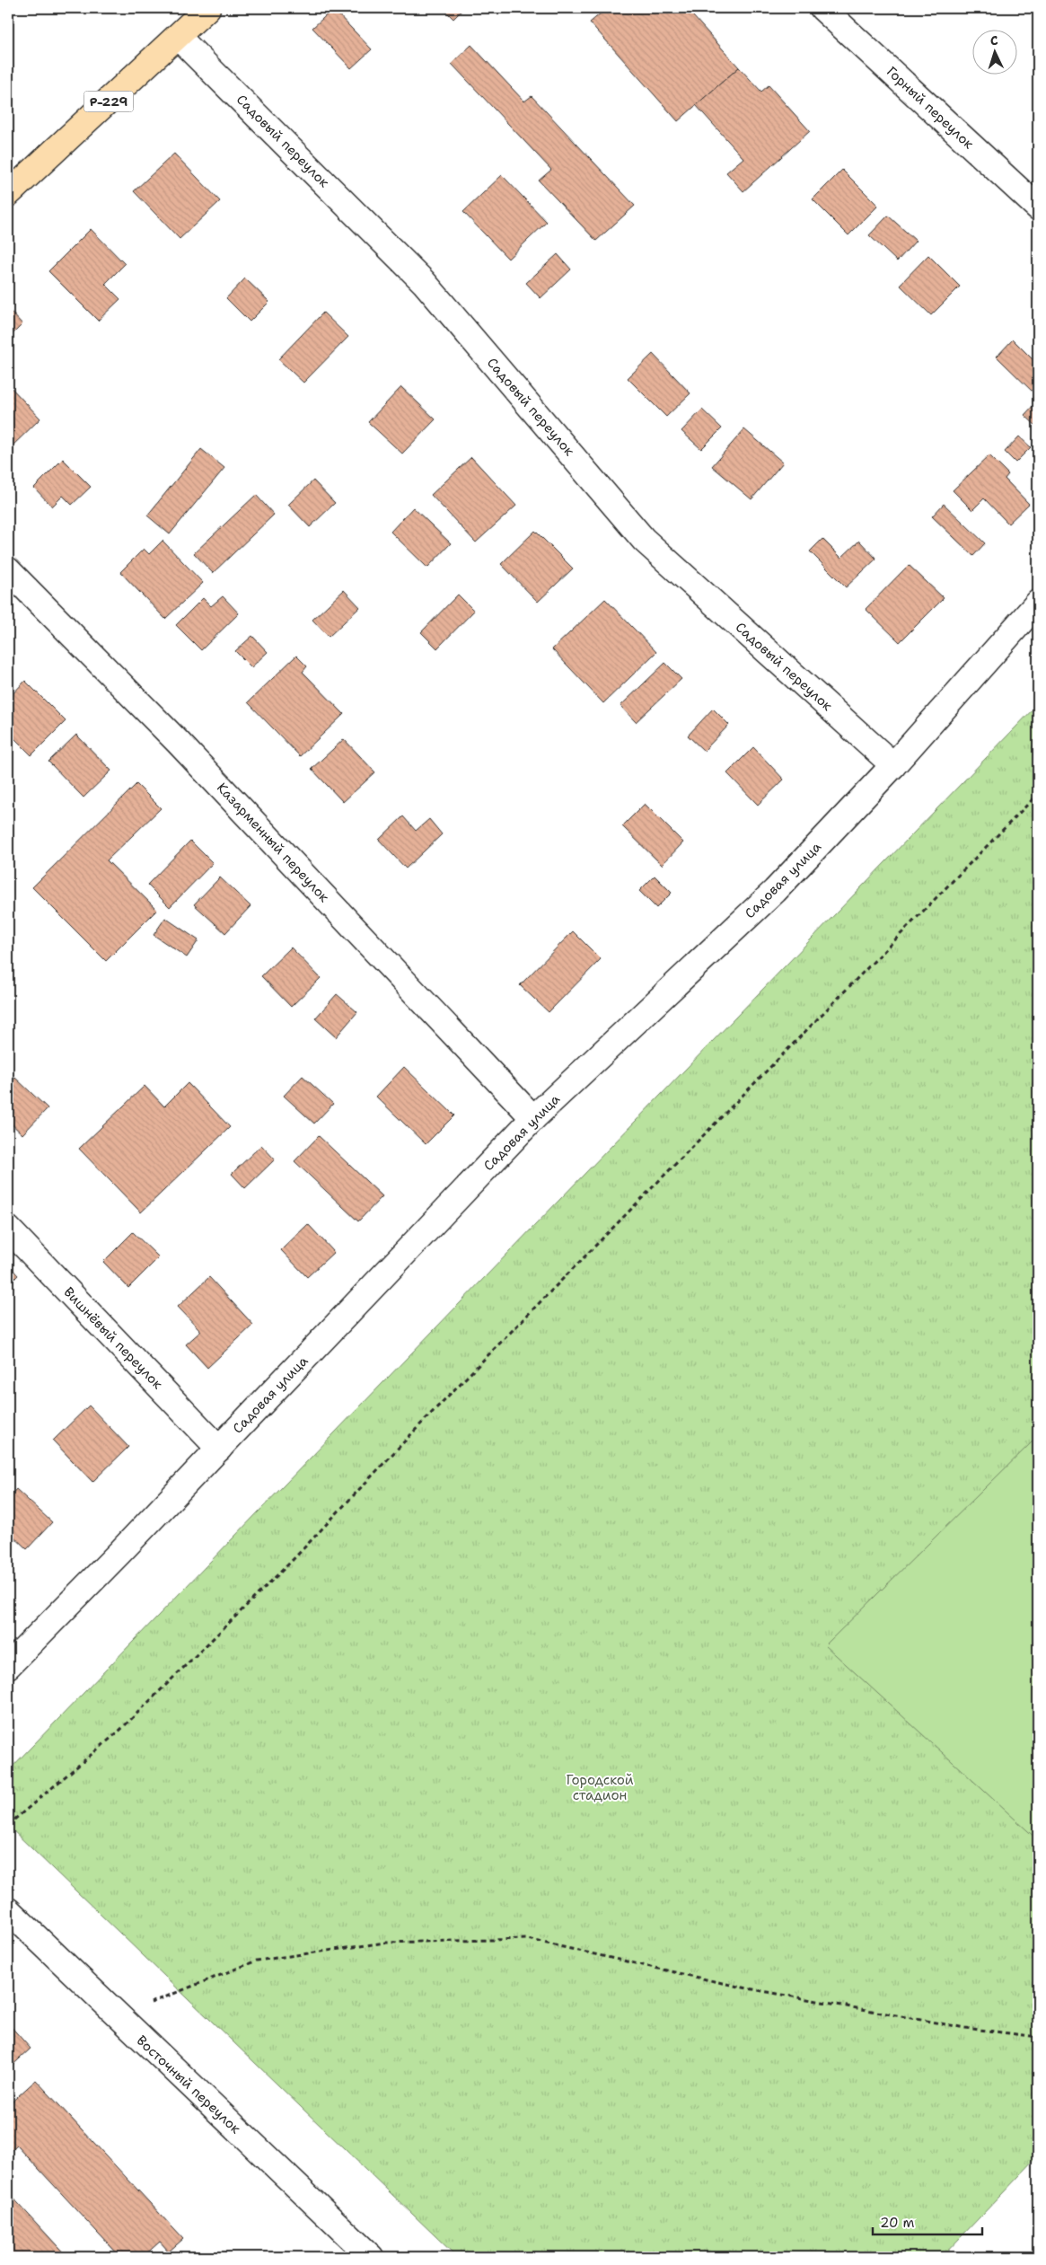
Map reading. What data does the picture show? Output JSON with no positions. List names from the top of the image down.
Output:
{
  "streets": {
    "main road": ["Р-229"],
    "street": [
      "Горный переулок",
      "Садовый переулок",
      "Казарменный переулок",
      "Садовая улица",
      "Вишнёвый переулок",
      "Восточный переулок"
    ]
  },
  "crossings": [
    ["Р-229", "Садовый переулок"],
    ["Садовый переулок", "Садовая улица"],
    ["Казарменный переулок", "Садовая улица"],
    ["Садовая улица", "Вишнёвый переулок"]
  ],
  "parks": ["Городской стадион"],
  "scale_bar": "20 m",
  "north": "top"
}
